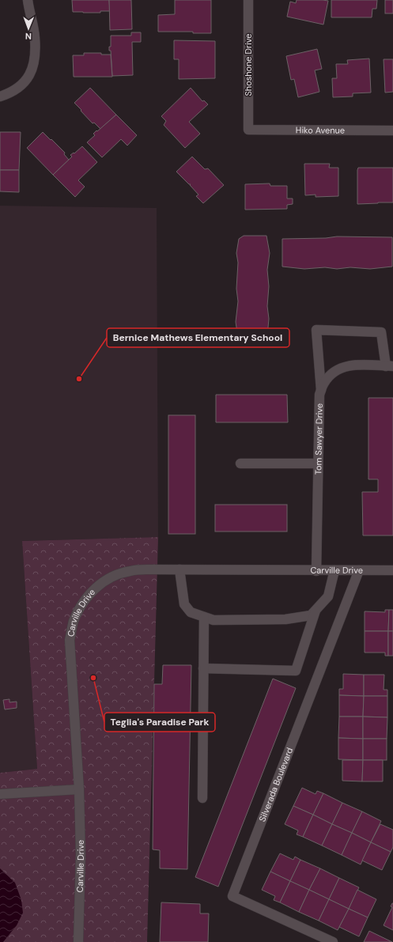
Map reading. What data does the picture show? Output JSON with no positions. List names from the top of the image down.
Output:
{
  "streets": {
    "street": [
      "Shoshone Drive",
      "Hiko Avenue",
      "Tom Sawyer Drive",
      "Carville Drive",
      "Silverada Boulevard"
    ]
  },
  "crossings": [
    ["Shoshone Drive", "Hiko Avenue"],
    ["Tom Sawyer Drive", "Carville Drive"],
    ["Carville Drive", "Silverada Boulevard"]
  ],
  "places": ["Bernice Mathews Elementary School", "Teglia's Paradise Park"],
  "north": "bottom"
}
